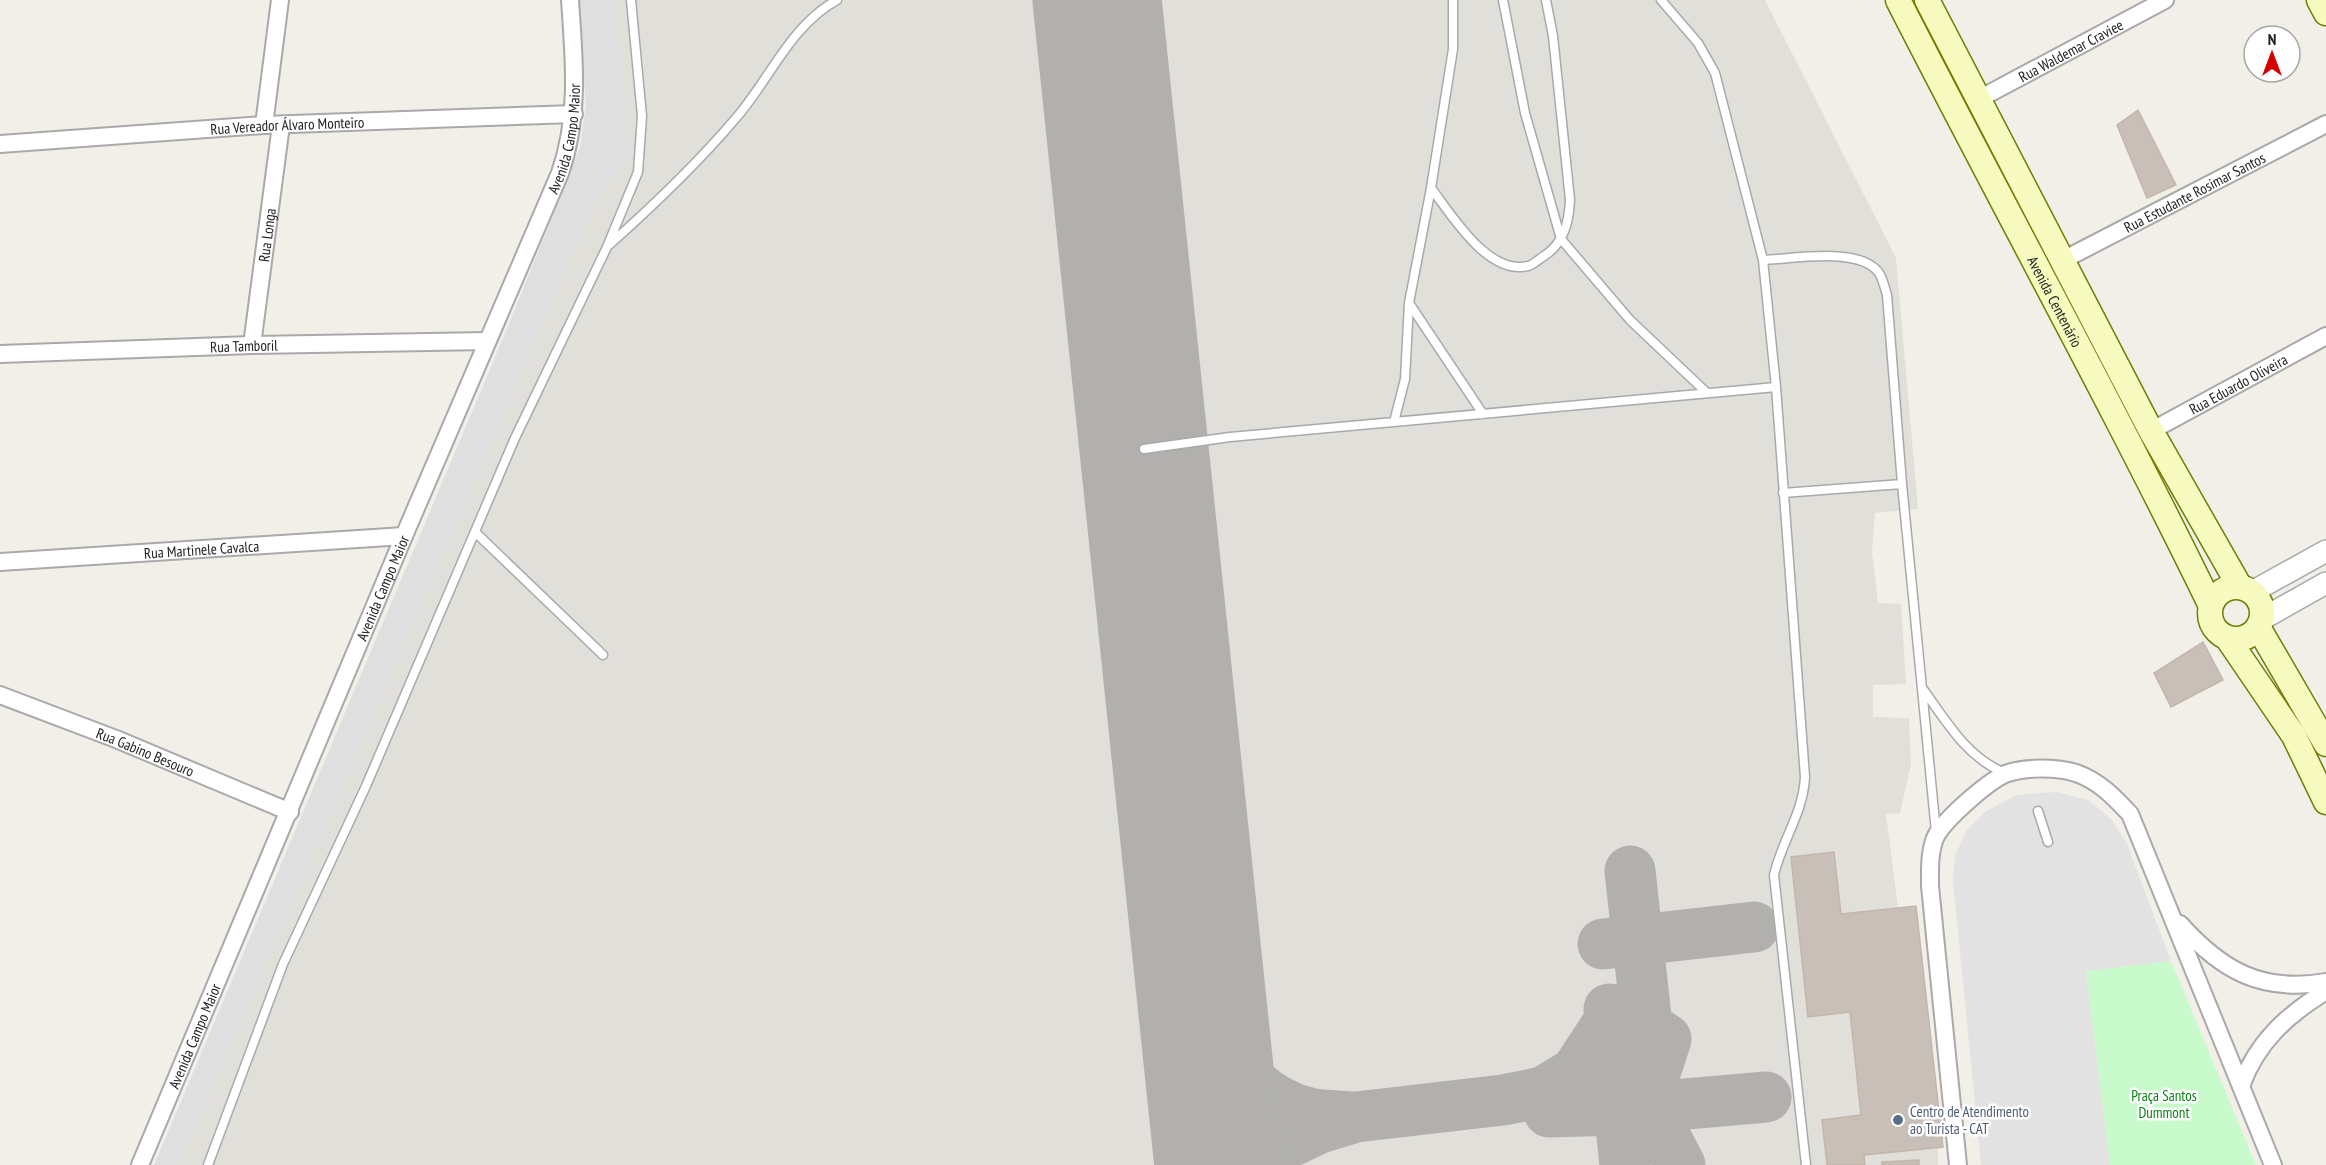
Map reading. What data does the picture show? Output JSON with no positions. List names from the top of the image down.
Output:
{
  "streets": {
    "main road": ["Avenida Centenário"],
    "street": [
      "Rua Waldemar Craviee",
      "Rua Vereador Álvaro Monteiro",
      "Avenida Campo Maior",
      "Rua Estudante Rosimar Santos",
      "Rua Longa",
      "Rua Tamboril",
      "Rua Eduardo Oliveira",
      "Rua Martinele Cavalca",
      "Rua Gabino Besouro"
    ]
  },
  "crossings": [
    ["Rua Waldemar Craviee", "Avenida Centenário"],
    ["Rua Vereador Álvaro Monteiro", "Avenida Campo Maior"],
    ["Rua Vereador Álvaro Monteiro", "Rua Longa"],
    ["Avenida Campo Maior", "Rua Tamboril"],
    ["Avenida Campo Maior", "Rua Martinele Cavalca"],
    ["Avenida Campo Maior", "Rua Gabino Besouro"],
    ["Rua Estudante Rosimar Santos", "Avenida Centenário"],
    ["Rua Longa", "Rua Tamboril"],
    ["Avenida Centenário", "Rua Eduardo Oliveira"]
  ],
  "parks": ["Praça Santos Dummont"],
  "places": ["Centro de Atendimento ao Turista - CAT"],
  "north": "top"
}
